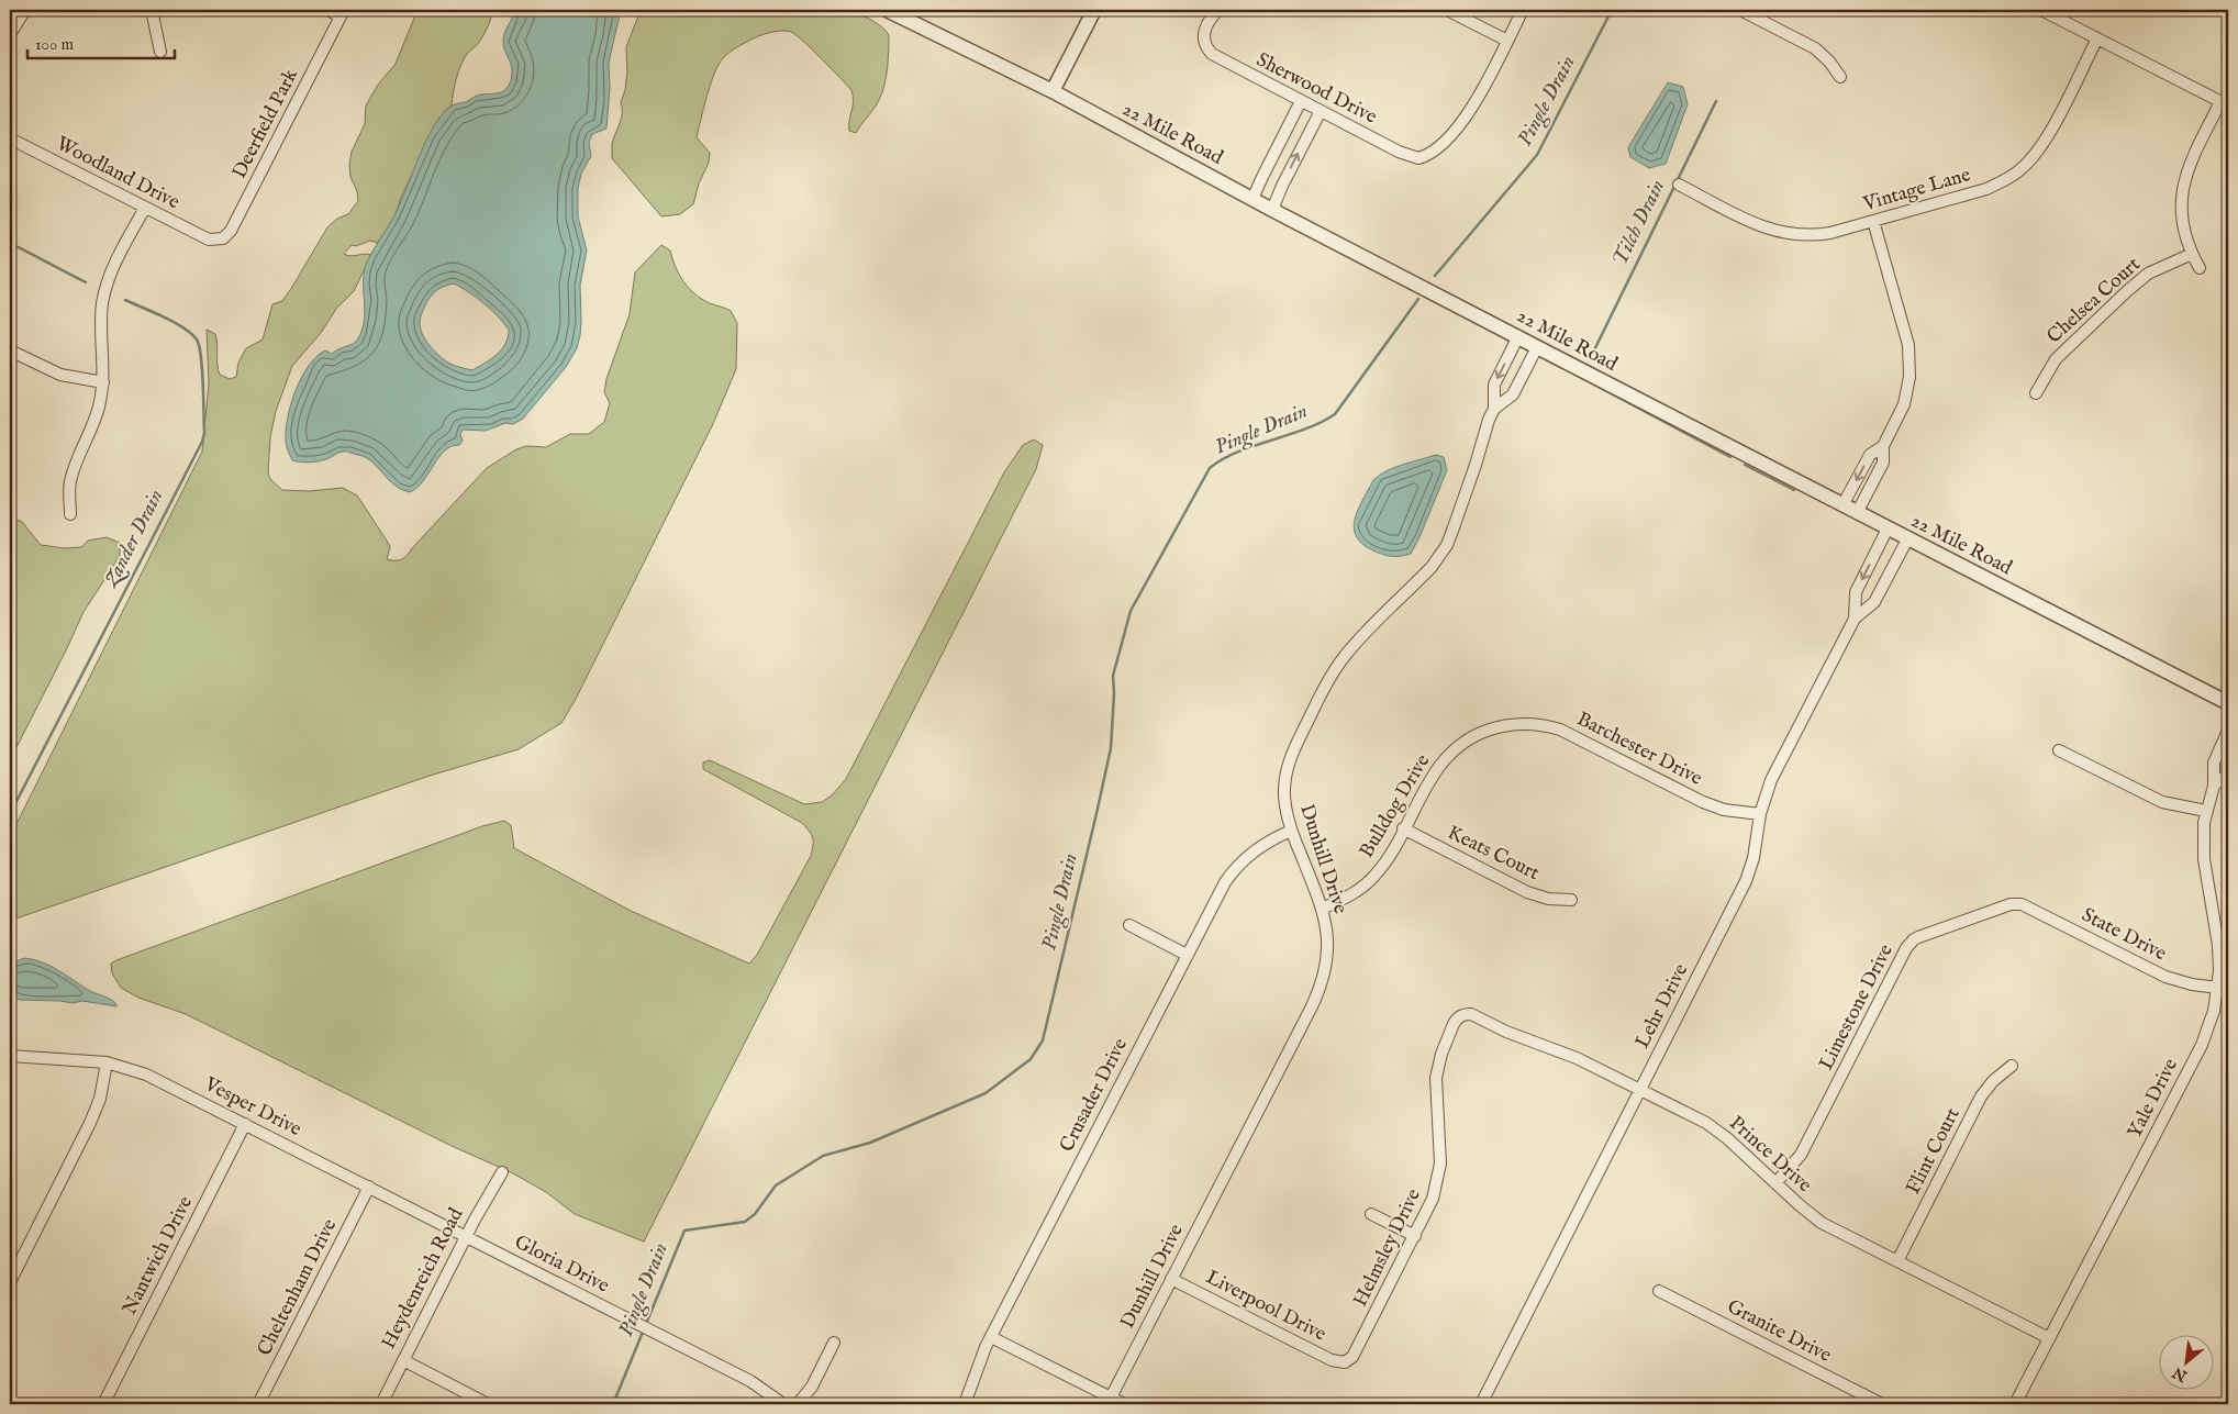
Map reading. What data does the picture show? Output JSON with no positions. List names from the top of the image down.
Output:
{
  "streets": {
    "street": [
      "Sherwood Drive",
      "Deerfield Park",
      "22 Mile Road",
      "Woodland Drive",
      "Vintage Lane",
      "Chelsea Court",
      "Barchester Drive",
      "Bulldog Drive",
      "Keats Court",
      "Dunhill Drive",
      "State Drive",
      "Lehr Drive",
      "Limestone Drive",
      "Crusader Drive",
      "Yale Drive",
      "Vesper Drive",
      "Flint Court",
      "Prince Drive",
      "Helmsley Drive",
      "Nantwich Drive",
      "Gloria Drive",
      "Heydenreich Road",
      "Cheltenham Drive",
      "Liverpool Drive",
      "Granite Drive"
    ]
  },
  "crossings": [
    ["Deerfield Park", "Woodland Drive"],
    ["22 Mile Road", "Dunhill Drive"],
    ["22 Mile Road", "Lehr Drive"],
    ["Barchester Drive", "Bulldog Drive"],
    ["Barchester Drive", "Lehr Drive"],
    ["Bulldog Drive", "Keats Court"],
    ["Bulldog Drive", "Dunhill Drive"],
    ["Dunhill Drive", "Crusader Drive"],
    ["Dunhill Drive", "Liverpool Drive"],
    ["State Drive", "Limestone Drive"],
    ["State Drive", "Yale Drive"],
    ["Lehr Drive", "Prince Drive"],
    ["Limestone Drive", "Prince Drive"],
    ["Yale Drive", "Prince Drive"],
    ["Vesper Drive", "Nantwich Drive"],
    ["Vesper Drive", "Gloria Drive"],
    ["Vesper Drive", "Heydenreich Road"],
    ["Vesper Drive", "Cheltenham Drive"],
    ["Flint Court", "Prince Drive"],
    ["Prince Drive", "Helmsley Drive"],
    ["Helmsley Drive", "Liverpool Drive"],
    ["Gloria Drive", "Heydenreich Road"]
  ],
  "water": ["Pingle Drain", "Tilch Drain", "Zander Drain"],
  "scale_bar": "100 m",
  "north": "bottom left"
}
